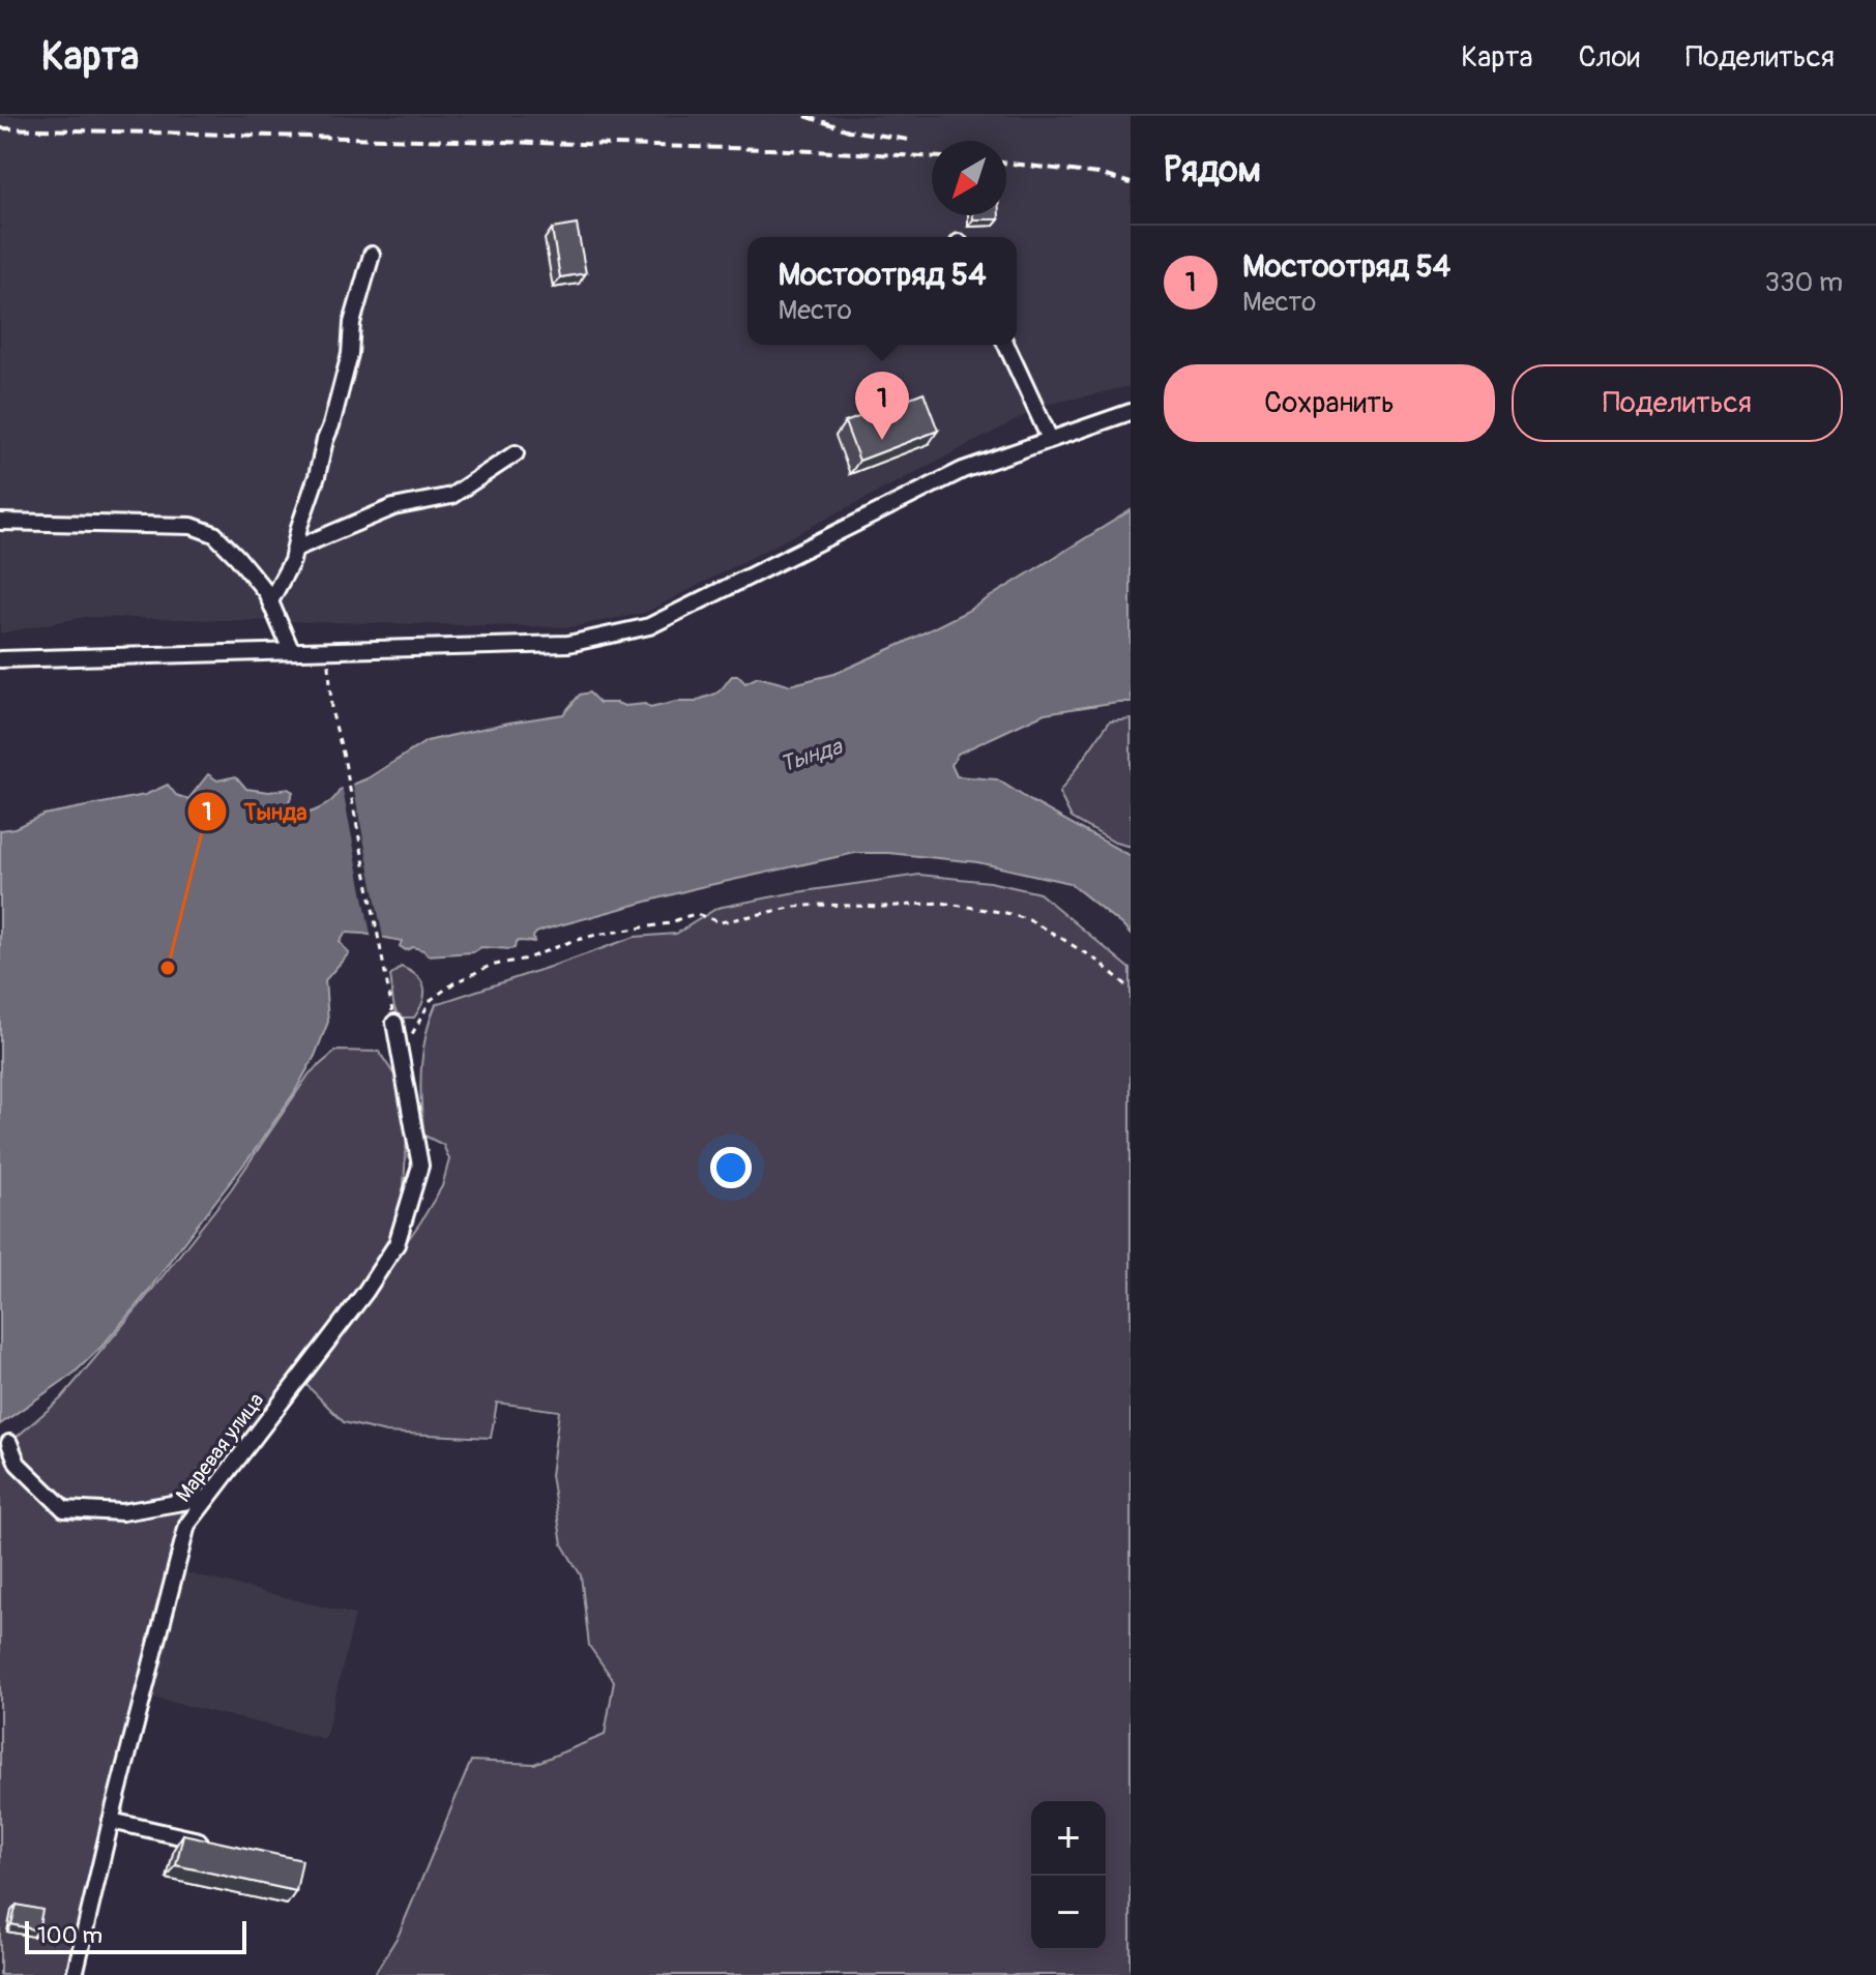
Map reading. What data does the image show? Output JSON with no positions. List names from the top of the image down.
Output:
{
  "streets": {
    "street": ["Маревая улица"]
  },
  "water": ["Тында"],
  "places": ["Тында"],
  "scale_bar": "100 m",
  "north": "bottom left",
  "page": {
    "header": "Карта",
    "nav": ["Карта", "Слои", "Поделиться"],
    "heading": "Рядом",
    "list": [
      {
        "mark": "1",
        "name": "Мостоотряд 54",
        "note": "Место",
        "value": "330 m"
      }
    ],
    "popup": ["Мостоотряд 54", "Место"],
    "buttons": ["Сохранить", "Поделиться"],
    "pins": "1",
    "map_buttons": ["+", "−"],
    "scale": "100 m"
  }
}
